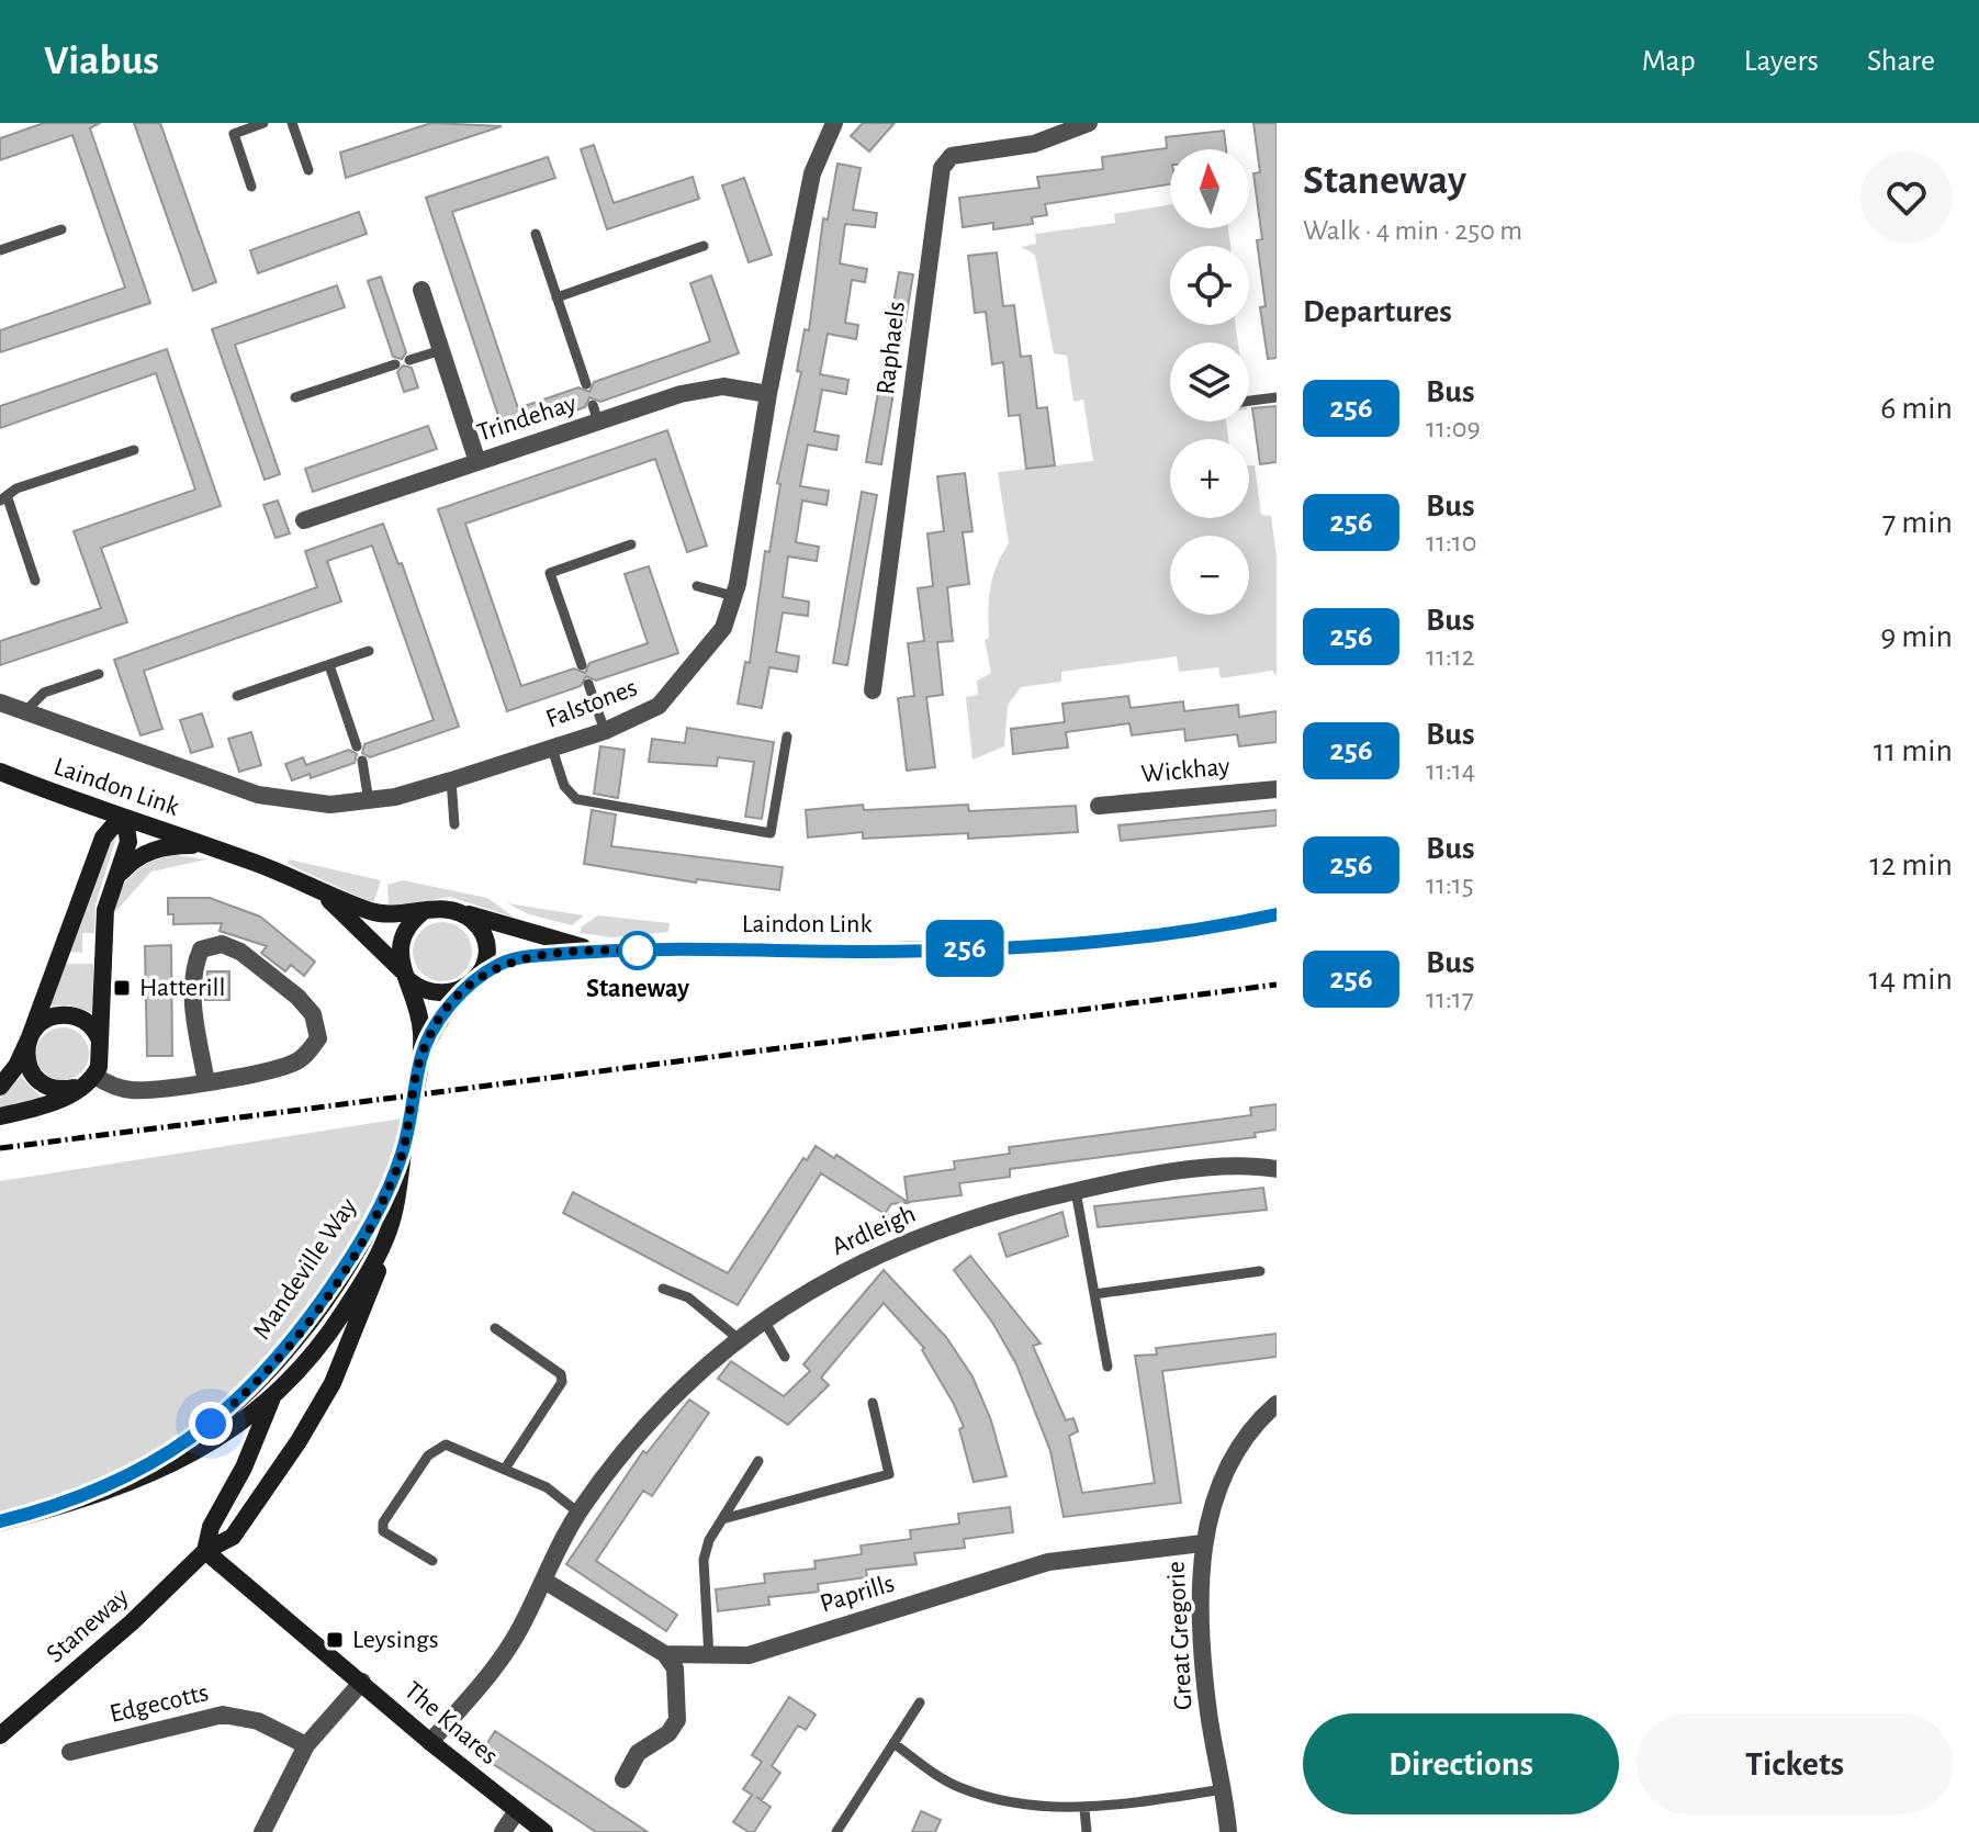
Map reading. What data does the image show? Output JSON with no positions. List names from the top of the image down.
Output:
{
  "streets": {
    "main road": [
      "Laindon Link",
      "Mandeville Way",
      "Staneway",
      "The Knares"
    ],
    "street": [
      "Raphaels",
      "Trindehay",
      "Falstones",
      "Wickhay",
      "Ardleigh",
      "Paprills",
      "Great Gregorie",
      "Edgecotts"
    ]
  },
  "crossings": [
    ["Trindehay", "Falstones"],
    ["Laindon Link", "Mandeville Way"],
    ["Ardleigh", "Paprills"],
    ["Ardleigh", "The Knares"],
    ["Mandeville Way", "Staneway"],
    ["Paprills", "Great Gregorie"],
    ["Staneway", "The Knares"]
  ],
  "places": {
    "other": ["Staneway"],
    "transit": ["Hatterill", "Leysings"]
  },
  "lines": ["bus line 256"],
  "north": "top",
  "page": {
    "header": "Viabus",
    "nav": ["Map", "Layers", "Share"],
    "on_map": "256",
    "heading": [
      ["Staneway", "Walk · 4 min · 250 m"],
      "Departures"
    ],
    "map_buttons": ["+", "−"],
    "list": [
      {
        "mark": "256",
        "name": "Bus",
        "note": "11:09",
        "value": "6 min"
      },
      {
        "mark": "256",
        "name": "Bus",
        "note": "11:10",
        "value": "7 min"
      },
      {
        "mark": "256",
        "name": "Bus",
        "note": "11:12",
        "value": "9 min"
      },
      {
        "mark": "256",
        "name": "Bus",
        "note": "11:14",
        "value": "11 min"
      },
      {
        "mark": "256",
        "name": "Bus",
        "note": "11:15",
        "value": "12 min"
      },
      {
        "mark": "256",
        "name": "Bus",
        "note": "11:17",
        "value": "14 min"
      }
    ],
    "buttons": ["Directions", "Tickets"]
  }
}
